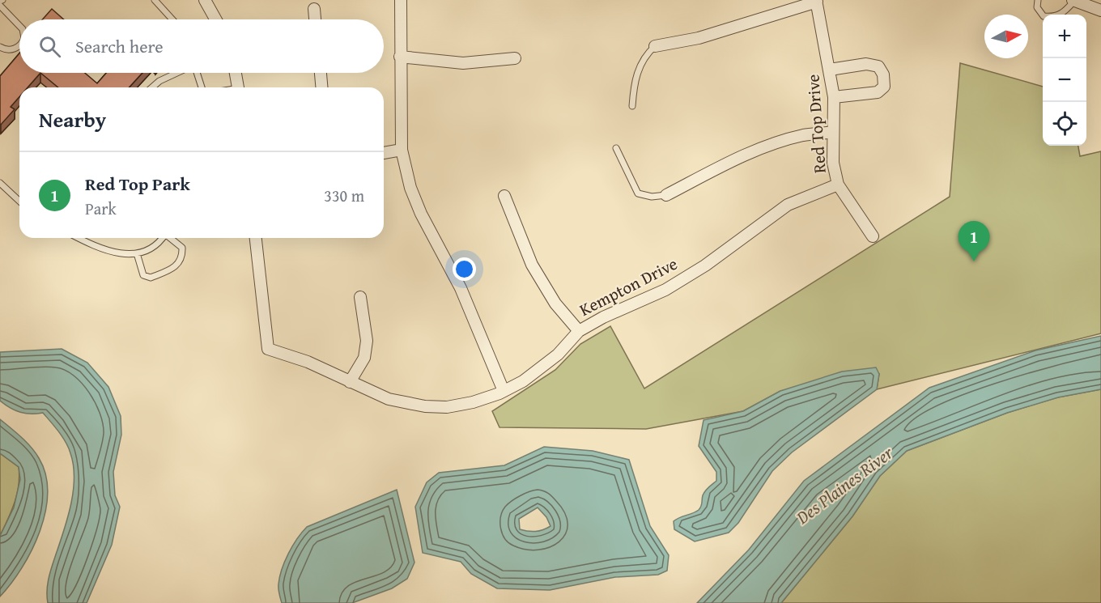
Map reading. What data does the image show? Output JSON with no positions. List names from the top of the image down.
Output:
{
  "streets": {
    "street": ["Red Top Drive", "Kempton Drive"]
  },
  "crossings": [
    ["Red Top Drive", "Kempton Drive"]
  ],
  "water": ["Des Plaines River"],
  "north": "right",
  "page": {
    "map_buttons": ["+", "−"],
    "search": "Search here",
    "heading": "Nearby",
    "list": [
      {
        "mark": "1",
        "name": "Red Top Park",
        "note": "Park",
        "value": "330 m"
      }
    ],
    "pins": "1"
  }
}
